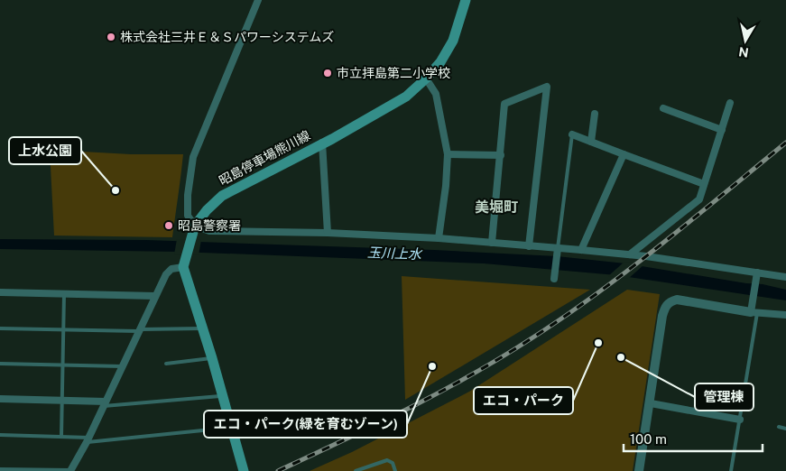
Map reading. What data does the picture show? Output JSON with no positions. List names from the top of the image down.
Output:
{
  "streets": {
    "main road": ["昭島停車場熊川線"]
  },
  "districts": ["美堀町"],
  "water": ["玉川上水"],
  "places": [
    "株式会社三井Ｅ＆Ｓパワーシステムズ",
    "市立拝島第二小学校",
    "上水公園",
    "昭島警察署",
    "エコ・パーク",
    "管理棟",
    "エコ・パーク(緑を育むゾーン)"
  ],
  "scale_bar": "100 m",
  "north": "bottom"
}
